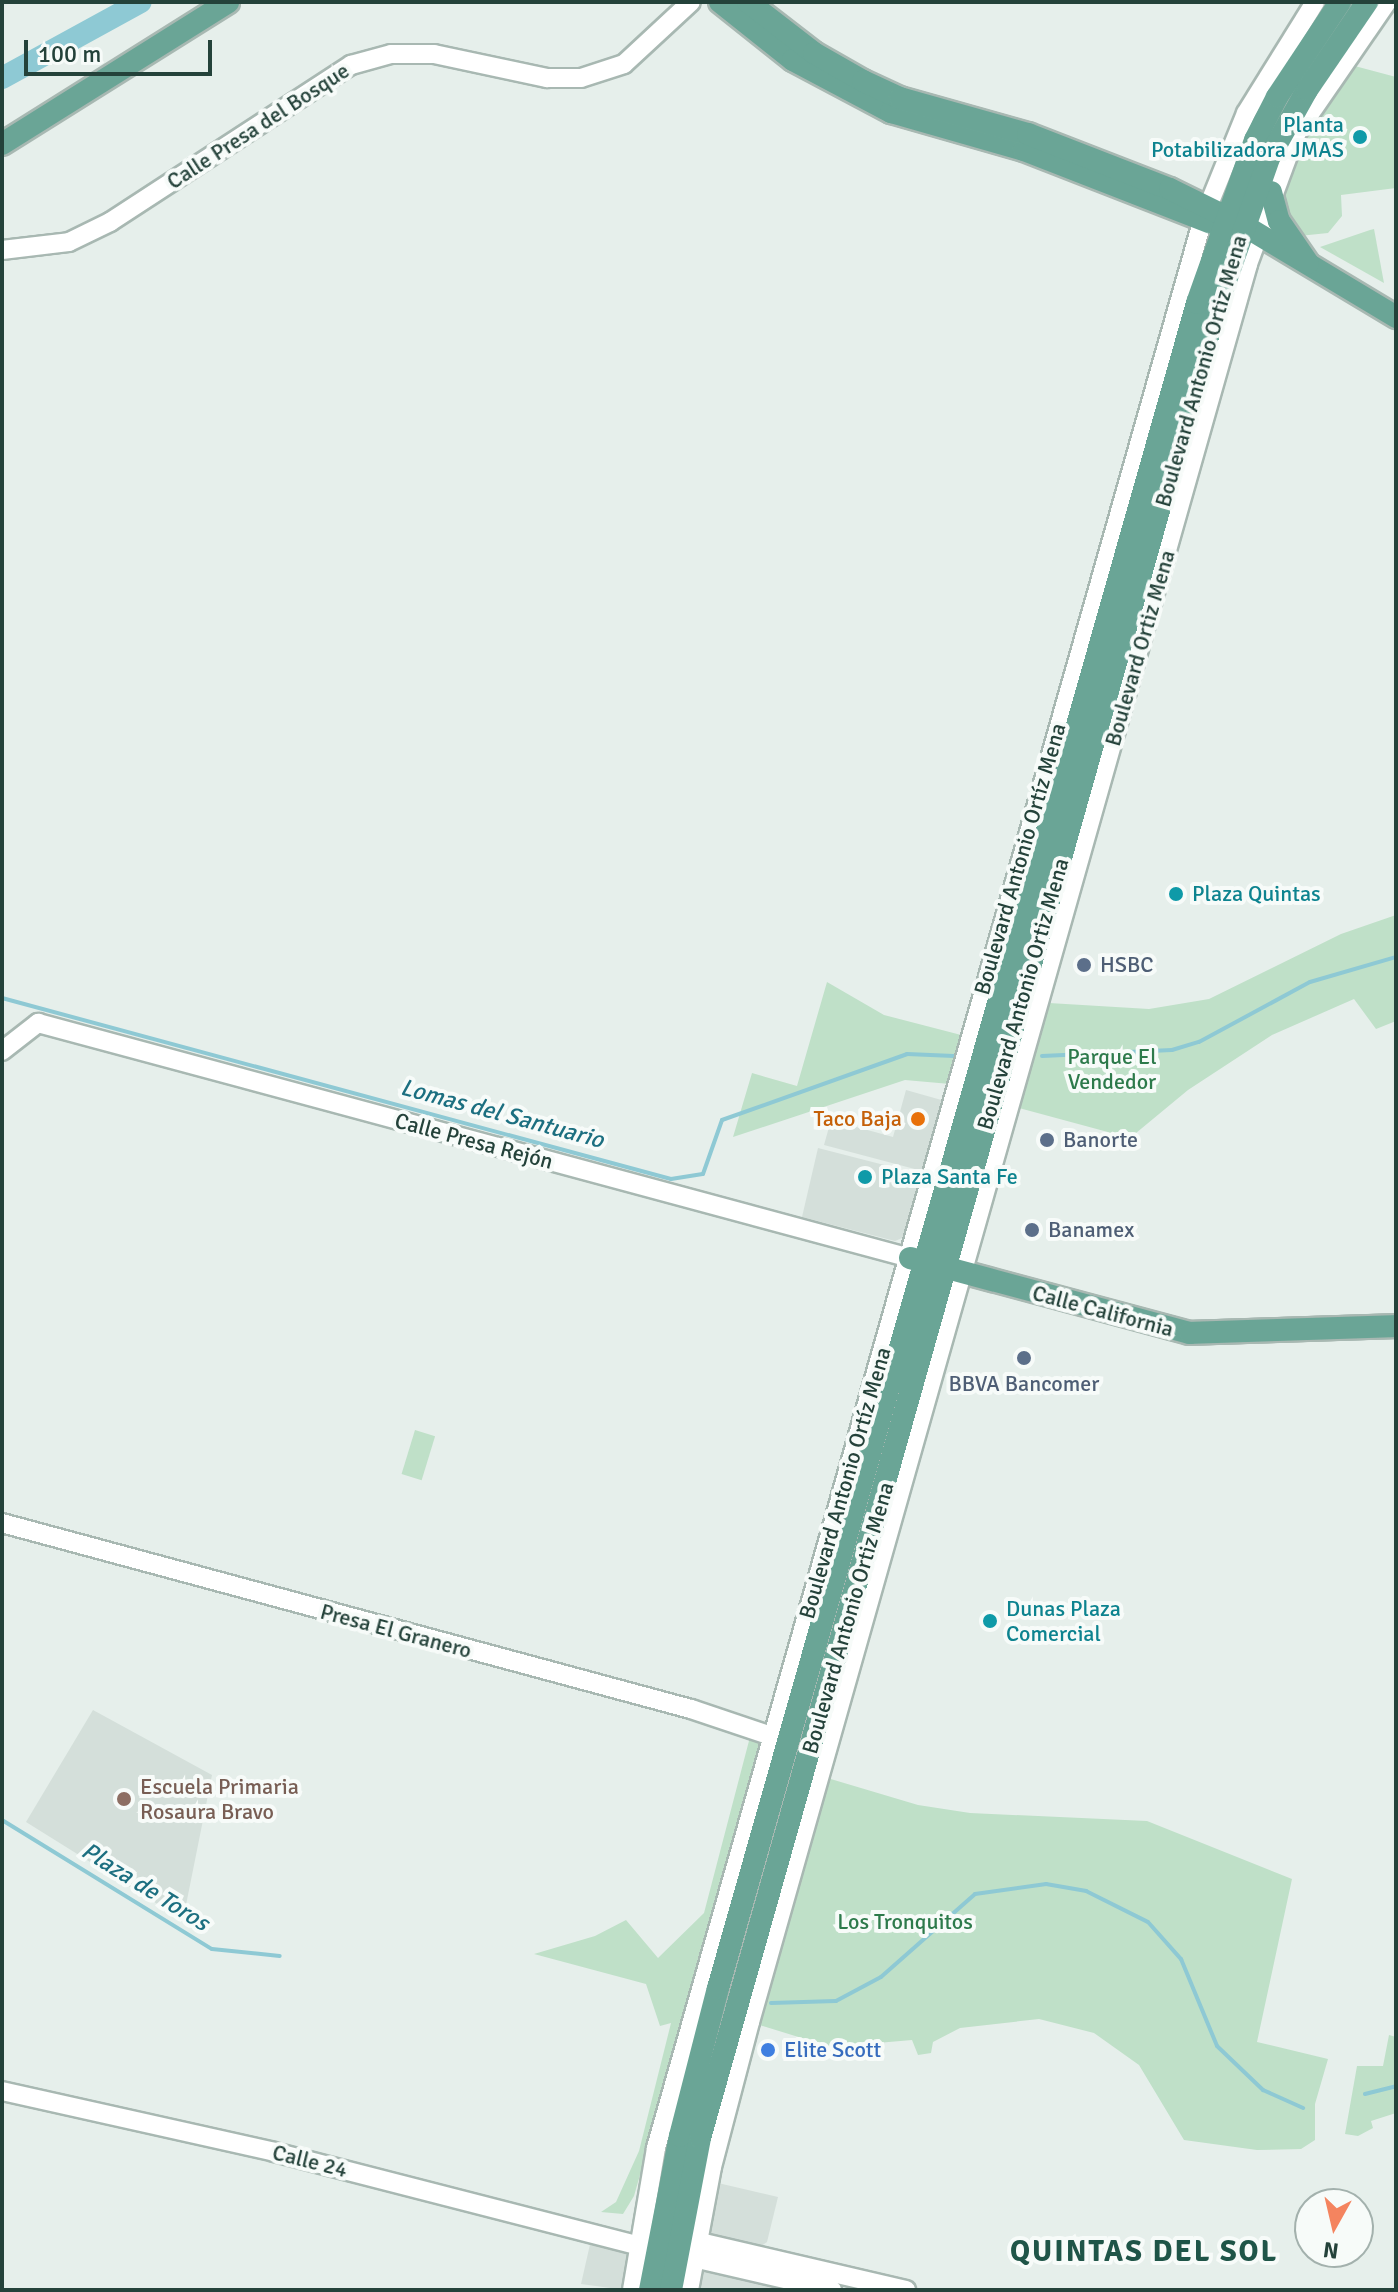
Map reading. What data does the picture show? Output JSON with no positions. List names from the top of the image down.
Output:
{
  "streets": {
    "main road": ["Boulevard Antonio Ortiz Mena", "Calle California"],
    "street": [
      "Calle Presa del Bosque",
      "Boulevard Ortiz Mena",
      "Calle Presa Rejón",
      "Presa El Granero",
      "Calle 24"
    ]
  },
  "crossings": [
    ["Boulevard Antonio Ortiz Mena", "Boulevard Ortiz Mena"],
    ["Boulevard Antonio Ortiz Mena", "Calle Presa Rejón"],
    ["Boulevard Antonio Ortiz Mena", "Calle California"],
    ["Boulevard Antonio Ortiz Mena", "Presa El Granero"],
    ["Boulevard Antonio Ortiz Mena", "Calle 24"],
    ["Boulevard Ortiz Mena", "Calle Presa Rejón"],
    ["Boulevard Ortiz Mena", "Calle California"],
    ["Calle Presa Rejón", "Calle California"]
  ],
  "districts": ["QUINTAS DEL SOL"],
  "water": ["Lomas del Santuario", "Plaza de Toros"],
  "parks": ["Parque El Vendedor", "Los Tronquitos"],
  "places": [
    "Planta Potabilizadora JMAS",
    "Plaza Quintas",
    "HSBC",
    "Taco Baja",
    "Banorte",
    "Plaza Santa Fe",
    "Banamex",
    "BBVA Bancomer",
    "Dunas Plaza Comercial",
    "Escuela Primaria Rosaura Bravo",
    "Elite Scott"
  ],
  "scale_bar": "100 m",
  "north": "bottom"
}
